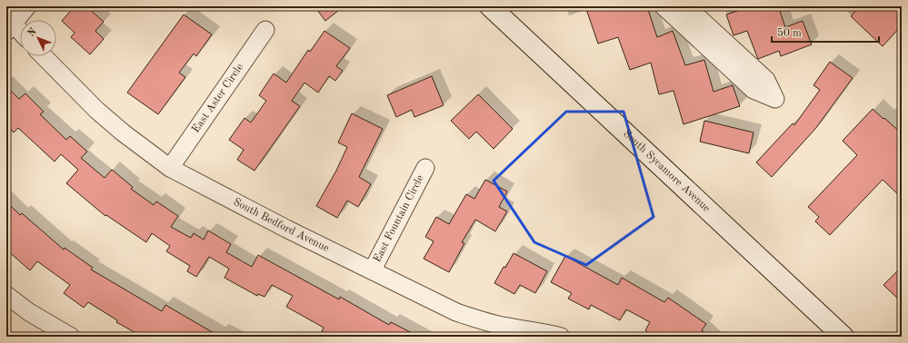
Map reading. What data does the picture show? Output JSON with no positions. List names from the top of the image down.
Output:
{
  "streets": {
    "main road": ["South Sycamore Avenue"],
    "street": ["East Aster Circle", "East Fountain Circle", "South Bedford Avenue"]
  },
  "crossings": [
    ["East Aster Circle", "South Bedford Avenue"],
    ["East Fountain Circle", "South Bedford Avenue"]
  ],
  "scale_bar": "50 m",
  "north": "top left"
}
